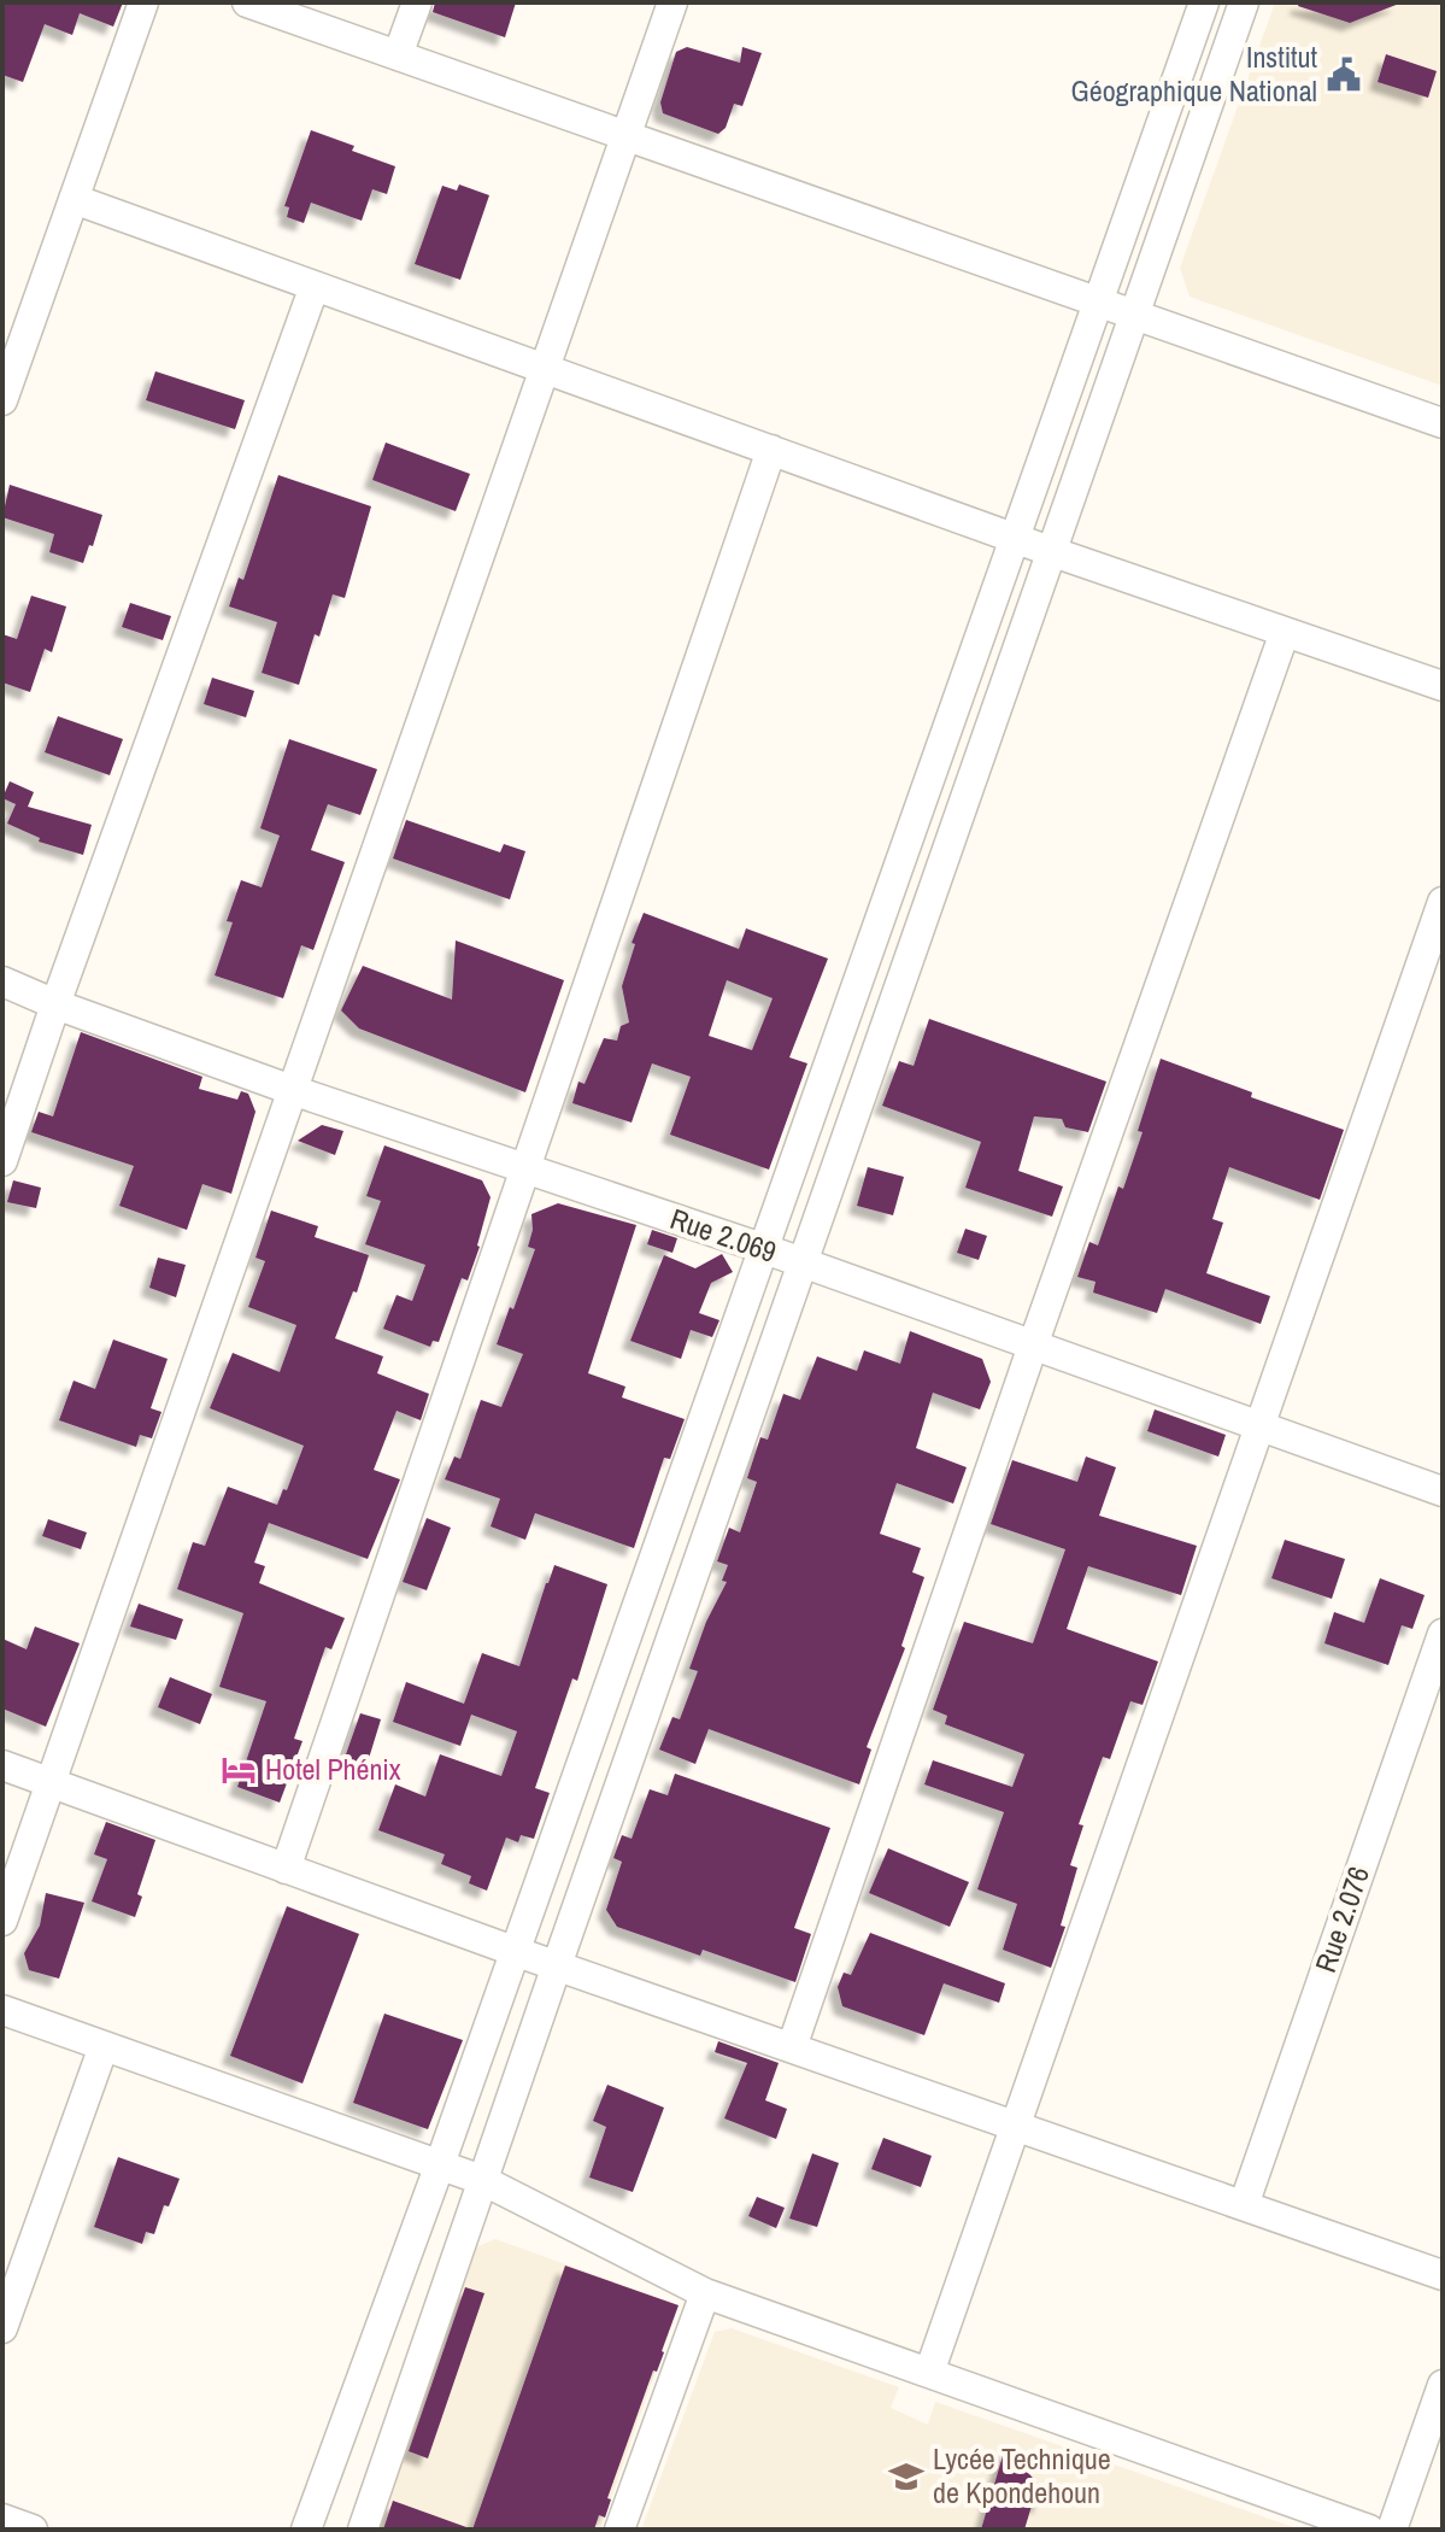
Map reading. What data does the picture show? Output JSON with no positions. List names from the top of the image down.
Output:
{
  "streets": {
    "street": ["Rue 2.069", "Rue 2.076"]
  },
  "places": {
    "public building": ["Institut Géographique National"],
    "hotel": ["Hotel Phénix"],
    "school or university": ["Lycée Technique de Kpondehoun"]
  }
}
